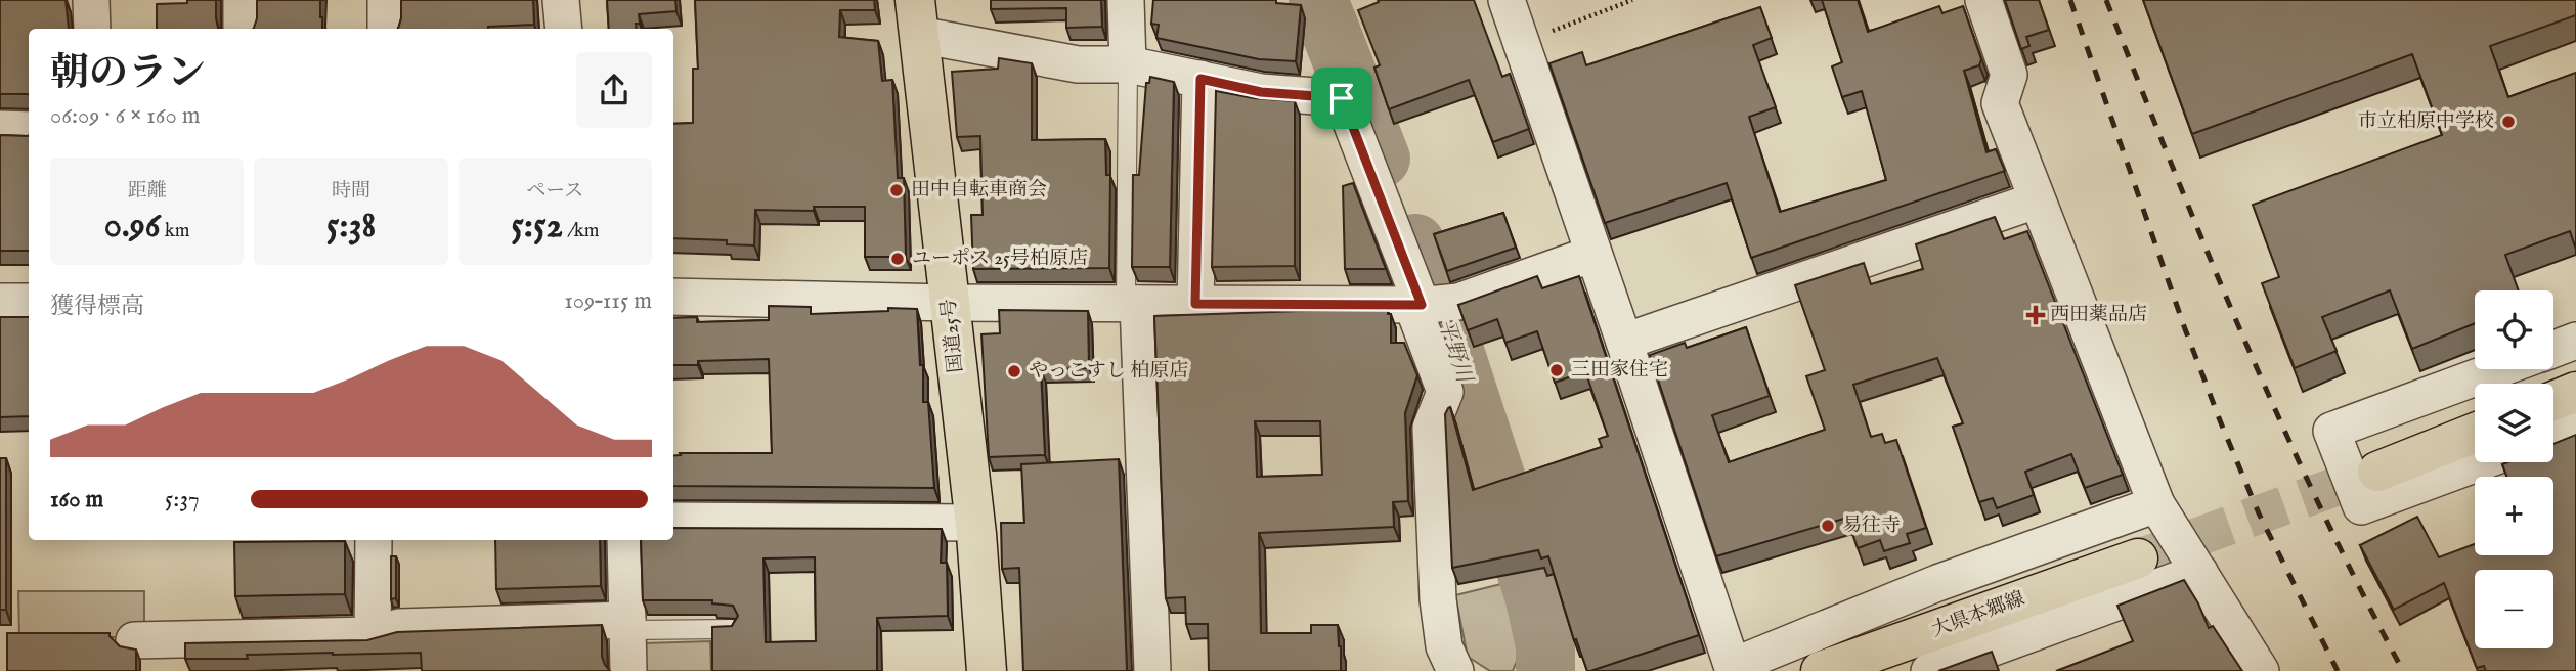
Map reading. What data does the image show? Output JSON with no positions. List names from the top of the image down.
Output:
{
  "streets": {
    "highway": ["国道25号", "大県本郷線"]
  },
  "water": ["平野川"],
  "places": {
    "other": [
      "市立柏原中学校",
      "田中自転車商会",
      "ユーポス 25号柏原店",
      "三田家住宅",
      "やっこすし 柏原店",
      "易往寺"
    ],
    "health": ["西田薬品店"]
  },
  "page": {
    "heading": ["朝のラン", "06:09 · 6 × 160 m"],
    "stats": [
      ["距離", "0.96 km"],
      ["時間", "5:38"],
      ["ペース", "5:52 /km"]
    ],
    "chart": ["獲得標高", "109–115 m"],
    "map_buttons": ["+", "−"],
    "list": [
      {
        "name": "160 m",
        "note": "5:37"
      }
    ]
  }
}
